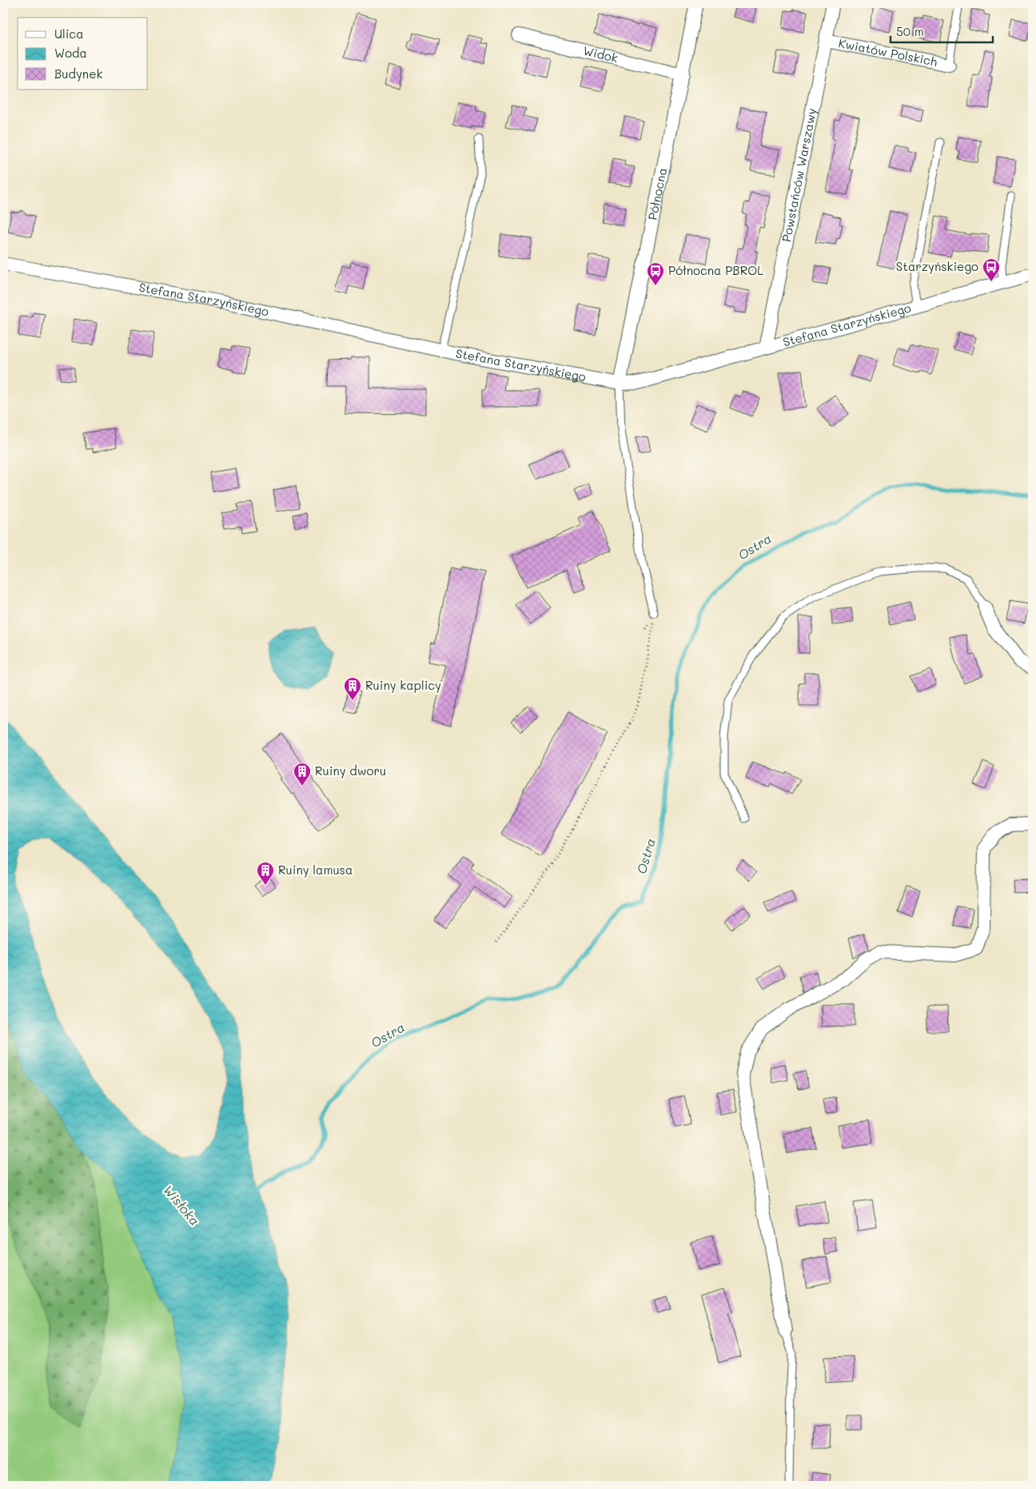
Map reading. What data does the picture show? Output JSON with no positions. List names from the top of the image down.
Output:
{
  "streets": {
    "street": [
      "Kwiatów Polskich",
      "Widok",
      "Powstańców Warszawy",
      "Północna",
      "Stefana Starzyńskiego"
    ]
  },
  "crossings": [
    ["Kwiatów Polskich", "Powstańców Warszawy"],
    ["Widok", "Północna"],
    ["Powstańców Warszawy", "Stefana Starzyńskiego"],
    ["Północna", "Stefana Starzyńskiego"]
  ],
  "water": ["Ostra", "Wisłoka"],
  "places": {
    "bus stop": ["Starzyńskiego", "Północna PBROL"],
    "building": ["Ruiny kaplicy", "Ruiny dworu", "Ruiny lamusa"]
  },
  "legend": ["Ulica", "Woda", "Budynek"],
  "scale_bar": "50 m"
}
